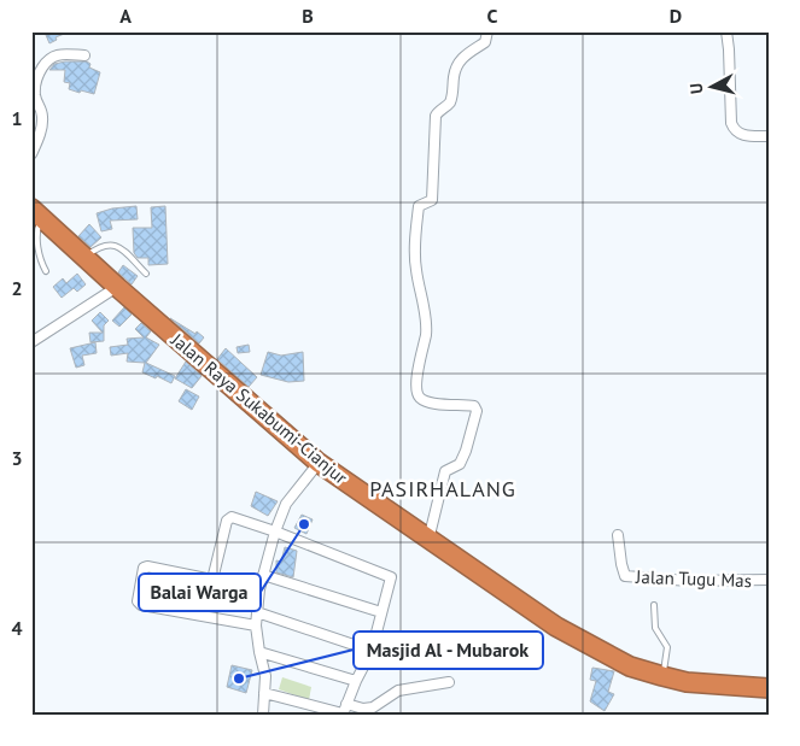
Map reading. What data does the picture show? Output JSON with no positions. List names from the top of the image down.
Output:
{
  "streets": {
    "highway": ["Jalan Raya Sukabumi-Cianjur"],
    "street": ["Jalan Tugu Mas"]
  },
  "districts": ["PASIRHALANG"],
  "places": ["Balai Warga", "Masjid Al - Mubarok"],
  "north": "left",
  "grid": {
    "columns": [
      "A",
      "B",
      "C",
      "D"
    ],
    "rows": [
      "1",
      "2",
      "3",
      "4"
    ]
  }
}
